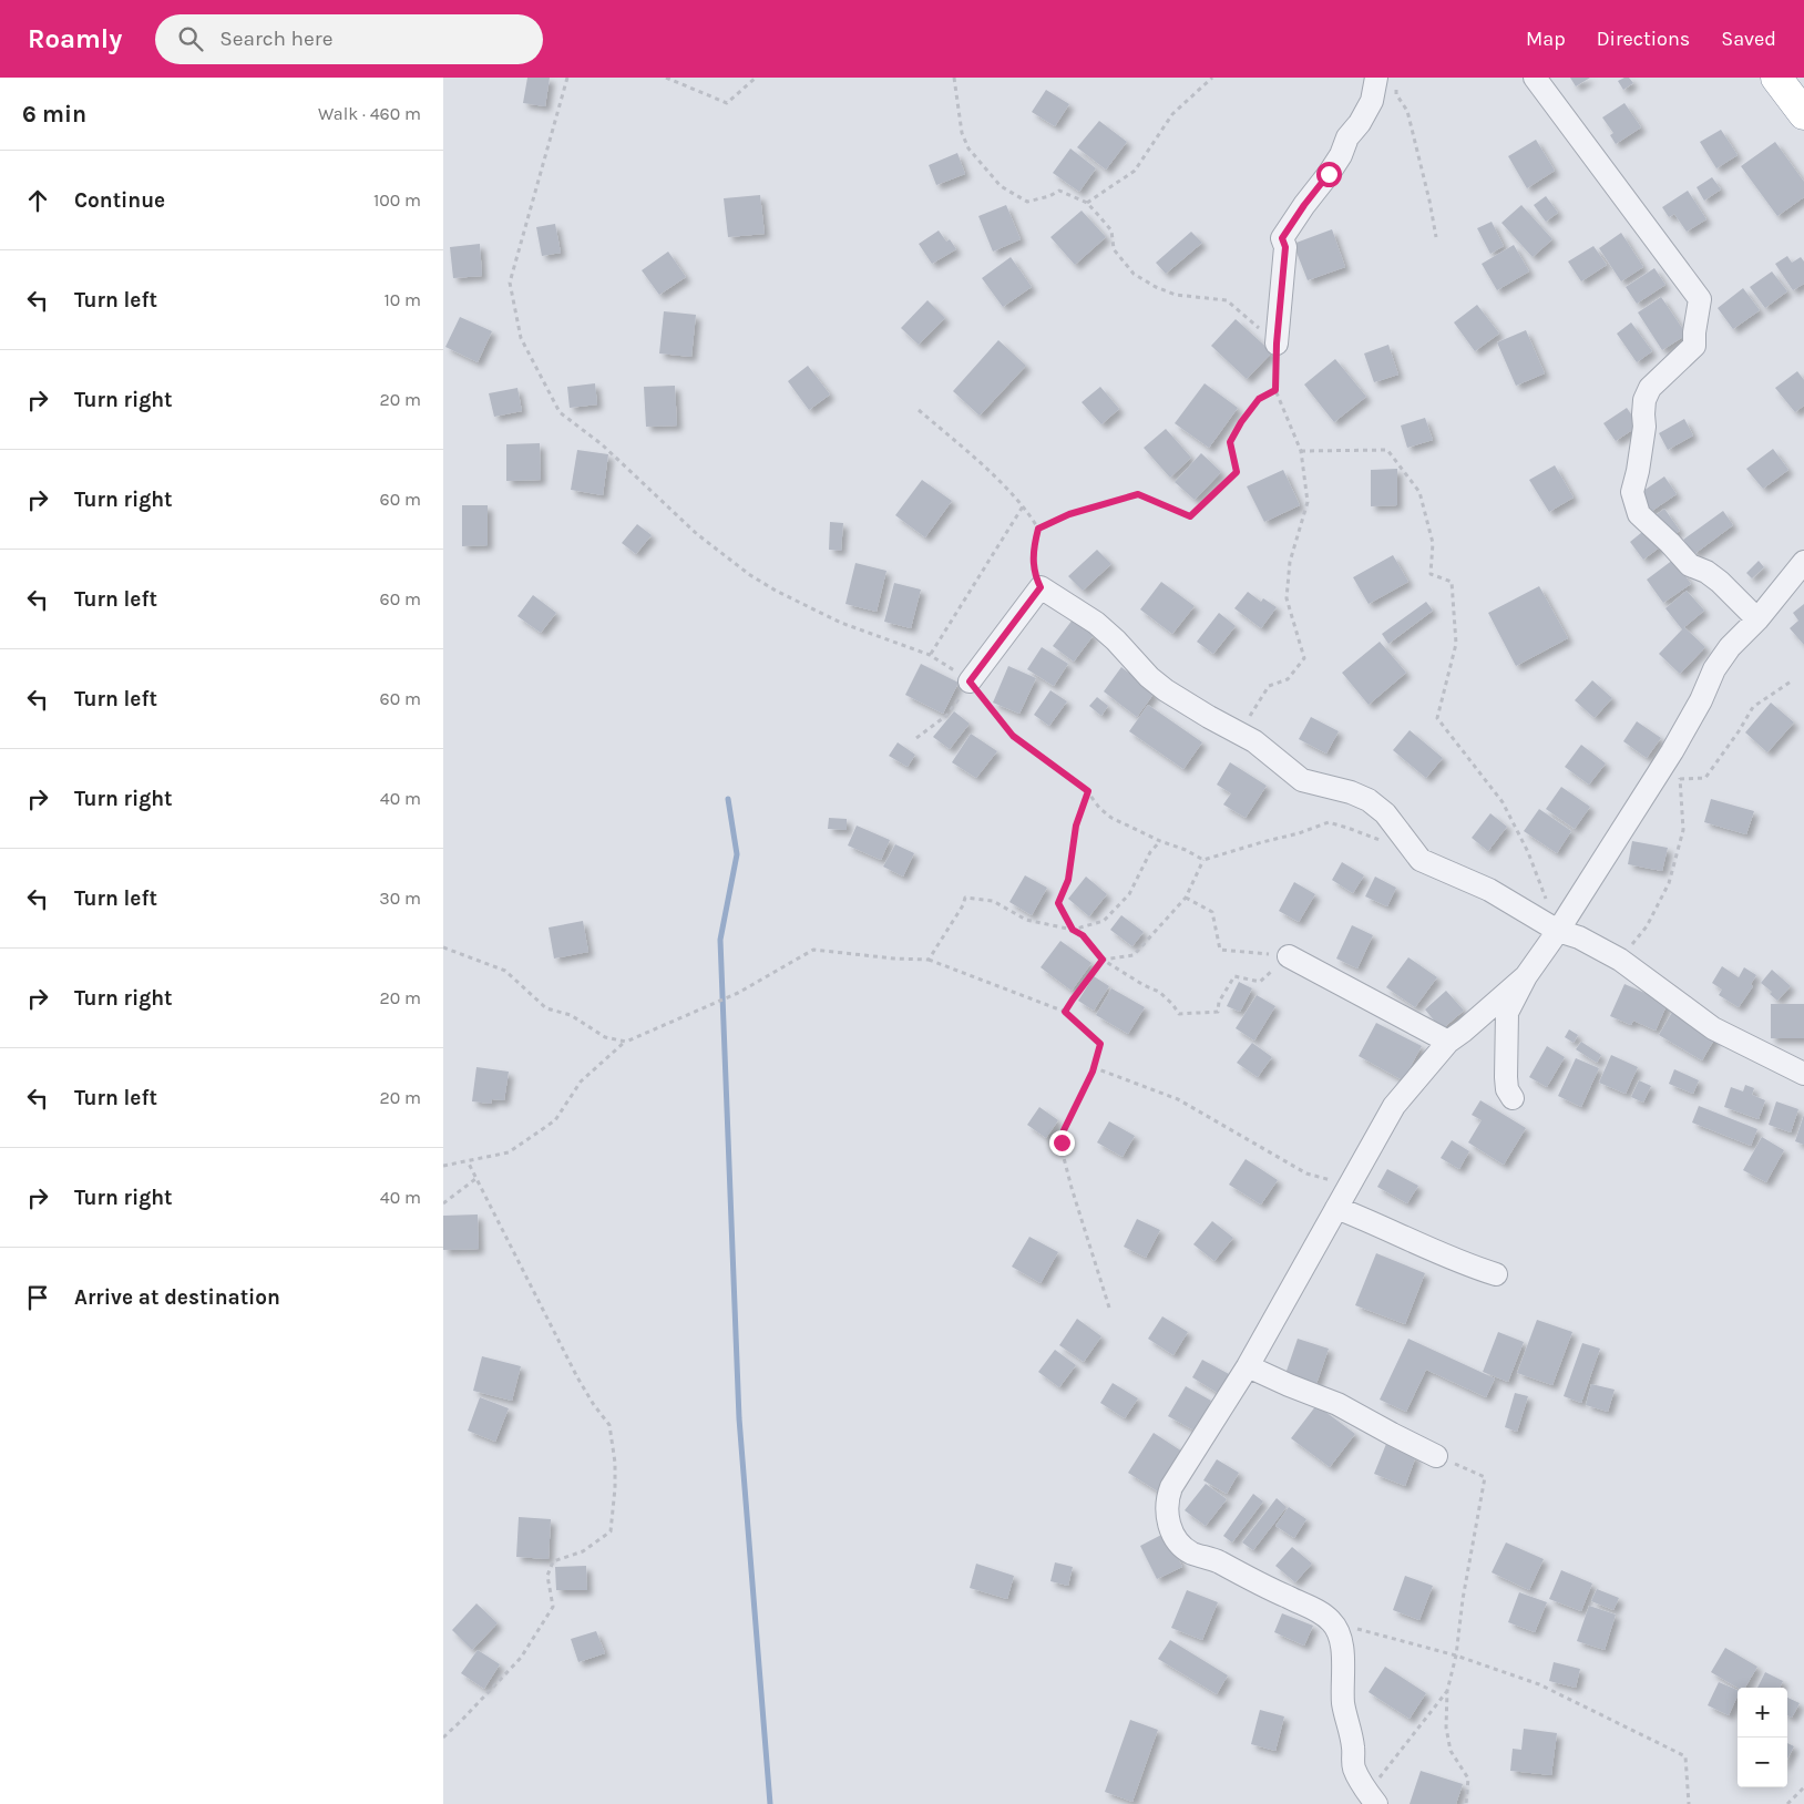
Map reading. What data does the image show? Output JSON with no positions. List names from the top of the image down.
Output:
{
  "page": {
    "header": "Roamly",
    "search": "Search here",
    "nav": ["Map", "Directions", "Saved"],
    "heading": ["6 min", "Walk · 460 m"],
    "list": [
      ["Continue", "100 m"],
      ["Turn left", "10 m"],
      ["Turn right", "20 m"],
      ["Turn right", "60 m"],
      ["Turn left", "60 m"],
      ["Turn left", "60 m"],
      ["Turn right", "40 m"],
      ["Turn left", "30 m"],
      ["Turn right", "20 m"],
      ["Turn left", "20 m"],
      ["Turn right", "40 m"],
      "Arrive at destination"
    ],
    "map_buttons": ["+", "−"]
  }
}
